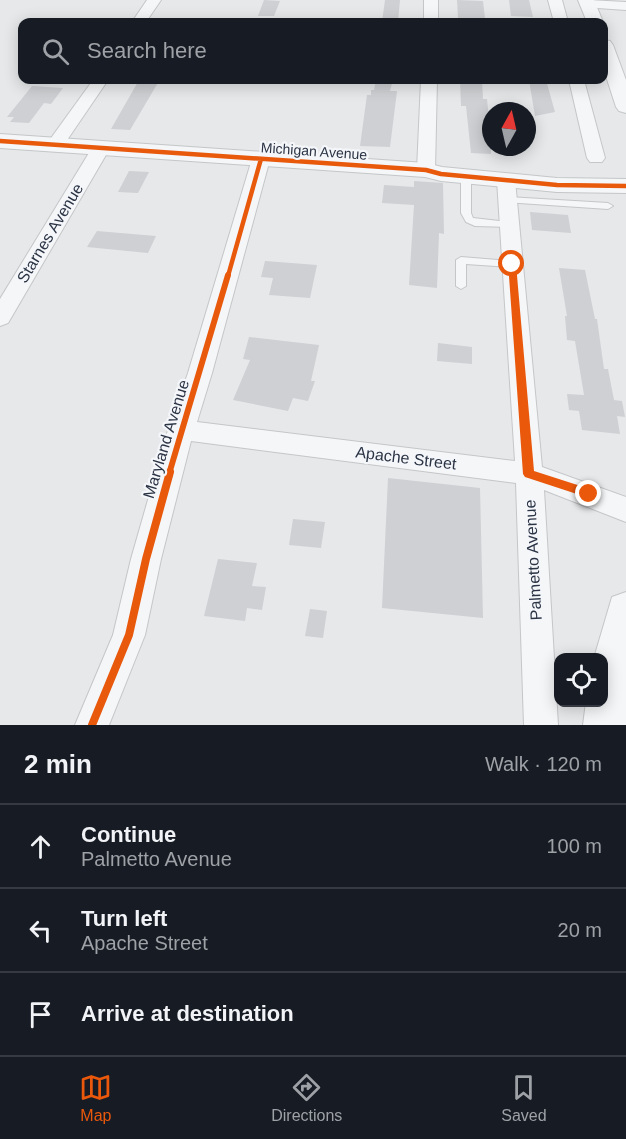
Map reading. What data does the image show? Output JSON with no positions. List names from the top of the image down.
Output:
{
  "streets": {
    "street": [
      "Michigan Avenue",
      "Starnes Avenue",
      "Maryland Avenue",
      "Apache Street",
      "Palmetto Avenue"
    ]
  },
  "crossings": [
    ["Michigan Avenue", "Starnes Avenue"],
    ["Michigan Avenue", "Maryland Avenue"],
    ["Michigan Avenue", "Palmetto Avenue"],
    ["Maryland Avenue", "Apache Street"],
    ["Apache Street", "Palmetto Avenue"]
  ],
  "north": "top",
  "page": {
    "search": "Search here",
    "heading": ["2 min", "Walk · 120 m"],
    "list": [
      ["Continue", "Palmetto Avenue", "100 m"],
      ["Turn left", "Apache Street", "20 m"],
      "Arrive at destination"
    ],
    "nav": ["Map", "Directions", "Saved"]
  }
}
